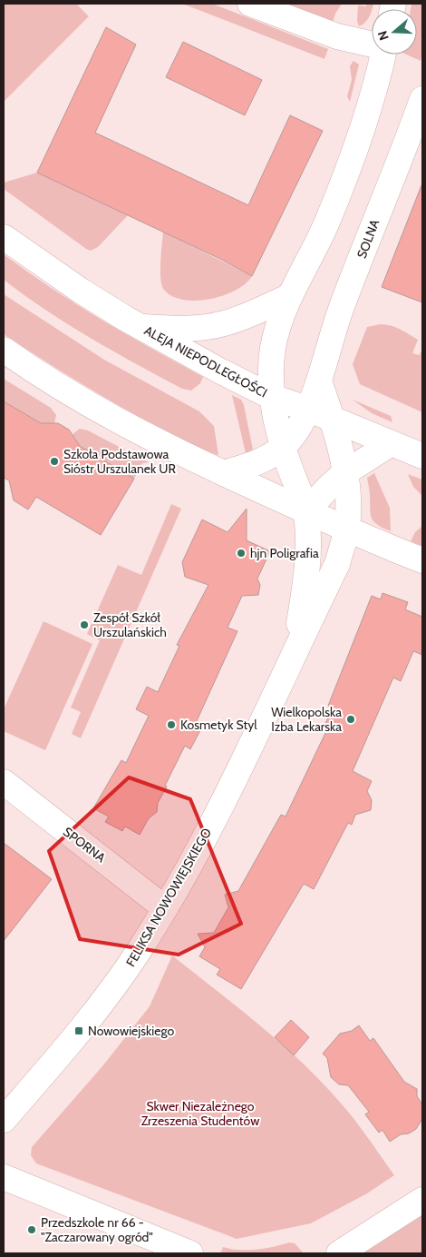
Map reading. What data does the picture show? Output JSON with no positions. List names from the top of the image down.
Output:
{
  "streets": {
    "street": [
      "SOLNA",
      "ALEJA NIEPODLEGŁOŚCI",
      "SPORNA",
      "FELIKSA NOWOWIEJSKIEGO"
    ]
  },
  "crossings": [
    ["SOLNA", "ALEJA NIEPODLEGŁOŚCI"],
    ["SPORNA", "FELIKSA NOWOWIEJSKIEGO"]
  ],
  "parks": ["Skwer Niezależnego Zrzeszenia Studentów"],
  "places": {
    "other": [
      "Szkoła Podstawowa Sióstr Urszulanek UR",
      "hjn Poligrafia",
      "Zespół Szkół Urszulańskich",
      "Wielkopolska Izba Lekarska",
      "Kosmetyk Styl",
      "Przedszkole nr 66 - \"Zaczarowany ogród\""
    ],
    "transit": ["Nowowiejskiego"]
  },
  "north": "left"
}
